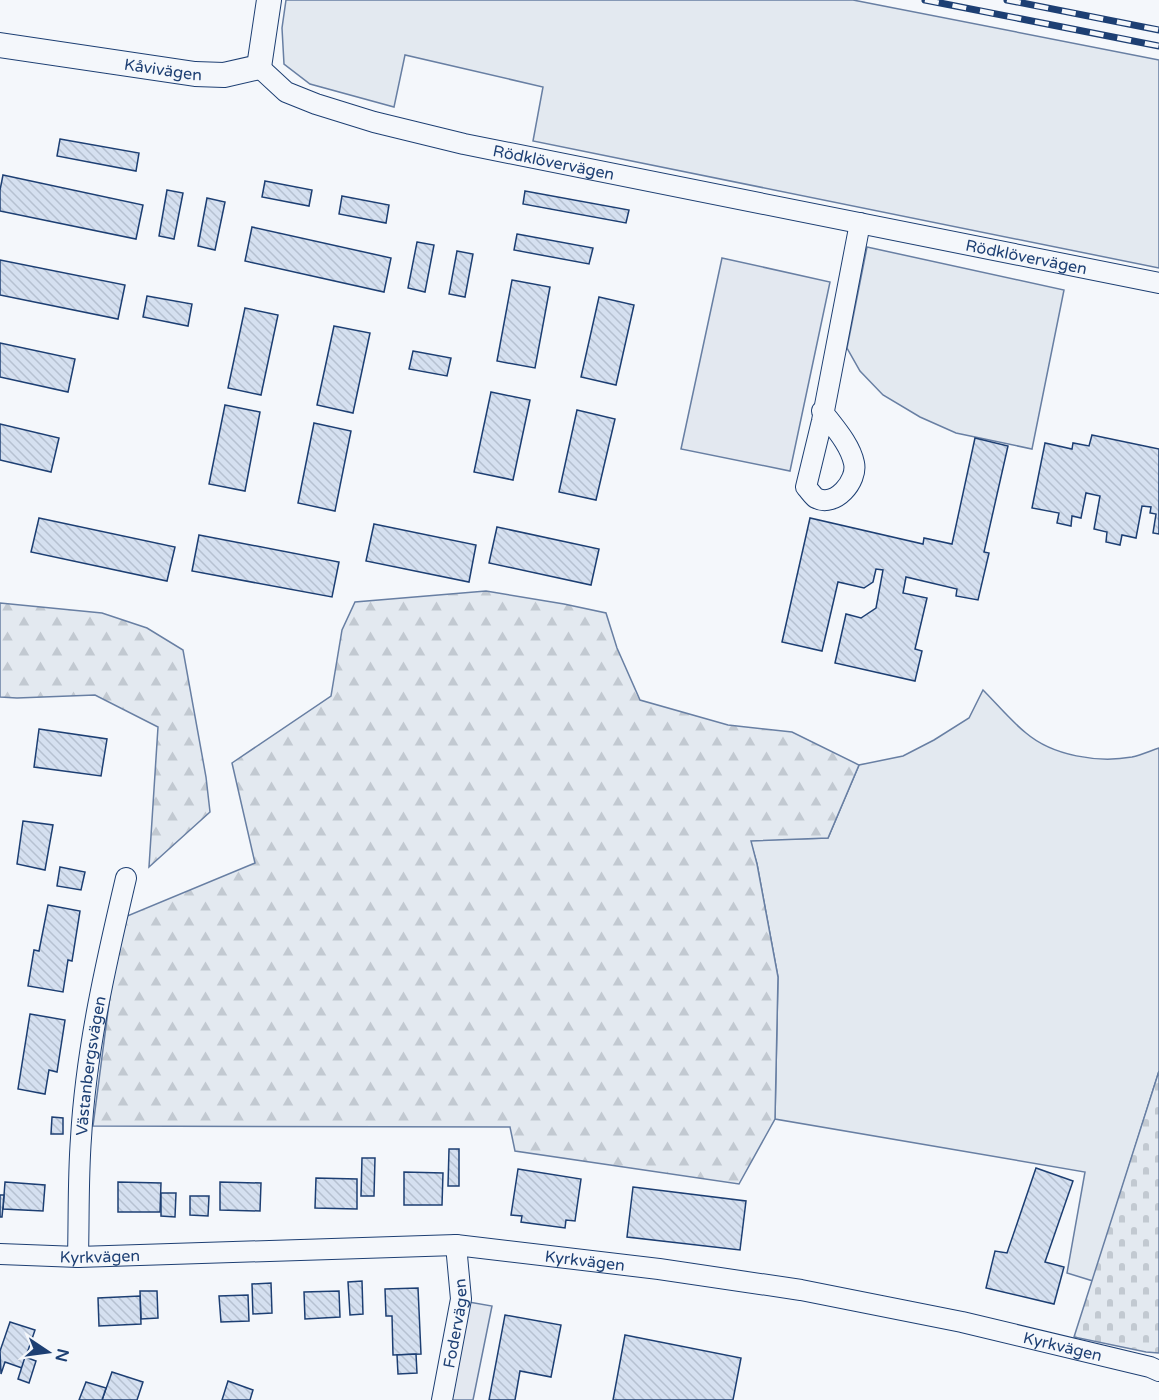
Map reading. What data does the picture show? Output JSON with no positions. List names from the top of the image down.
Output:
{
  "streets": {
    "street": [
      "Kåvivägen",
      "Rödklövervägen",
      "Västanbergsvägen",
      "Kyrkvägen",
      "Fodervägen"
    ]
  },
  "crossings": [
    ["Kåvivägen", "Rödklövervägen"],
    ["Västanbergsvägen", "Kyrkvägen"],
    ["Kyrkvägen", "Fodervägen"]
  ],
  "north": "right"
}
